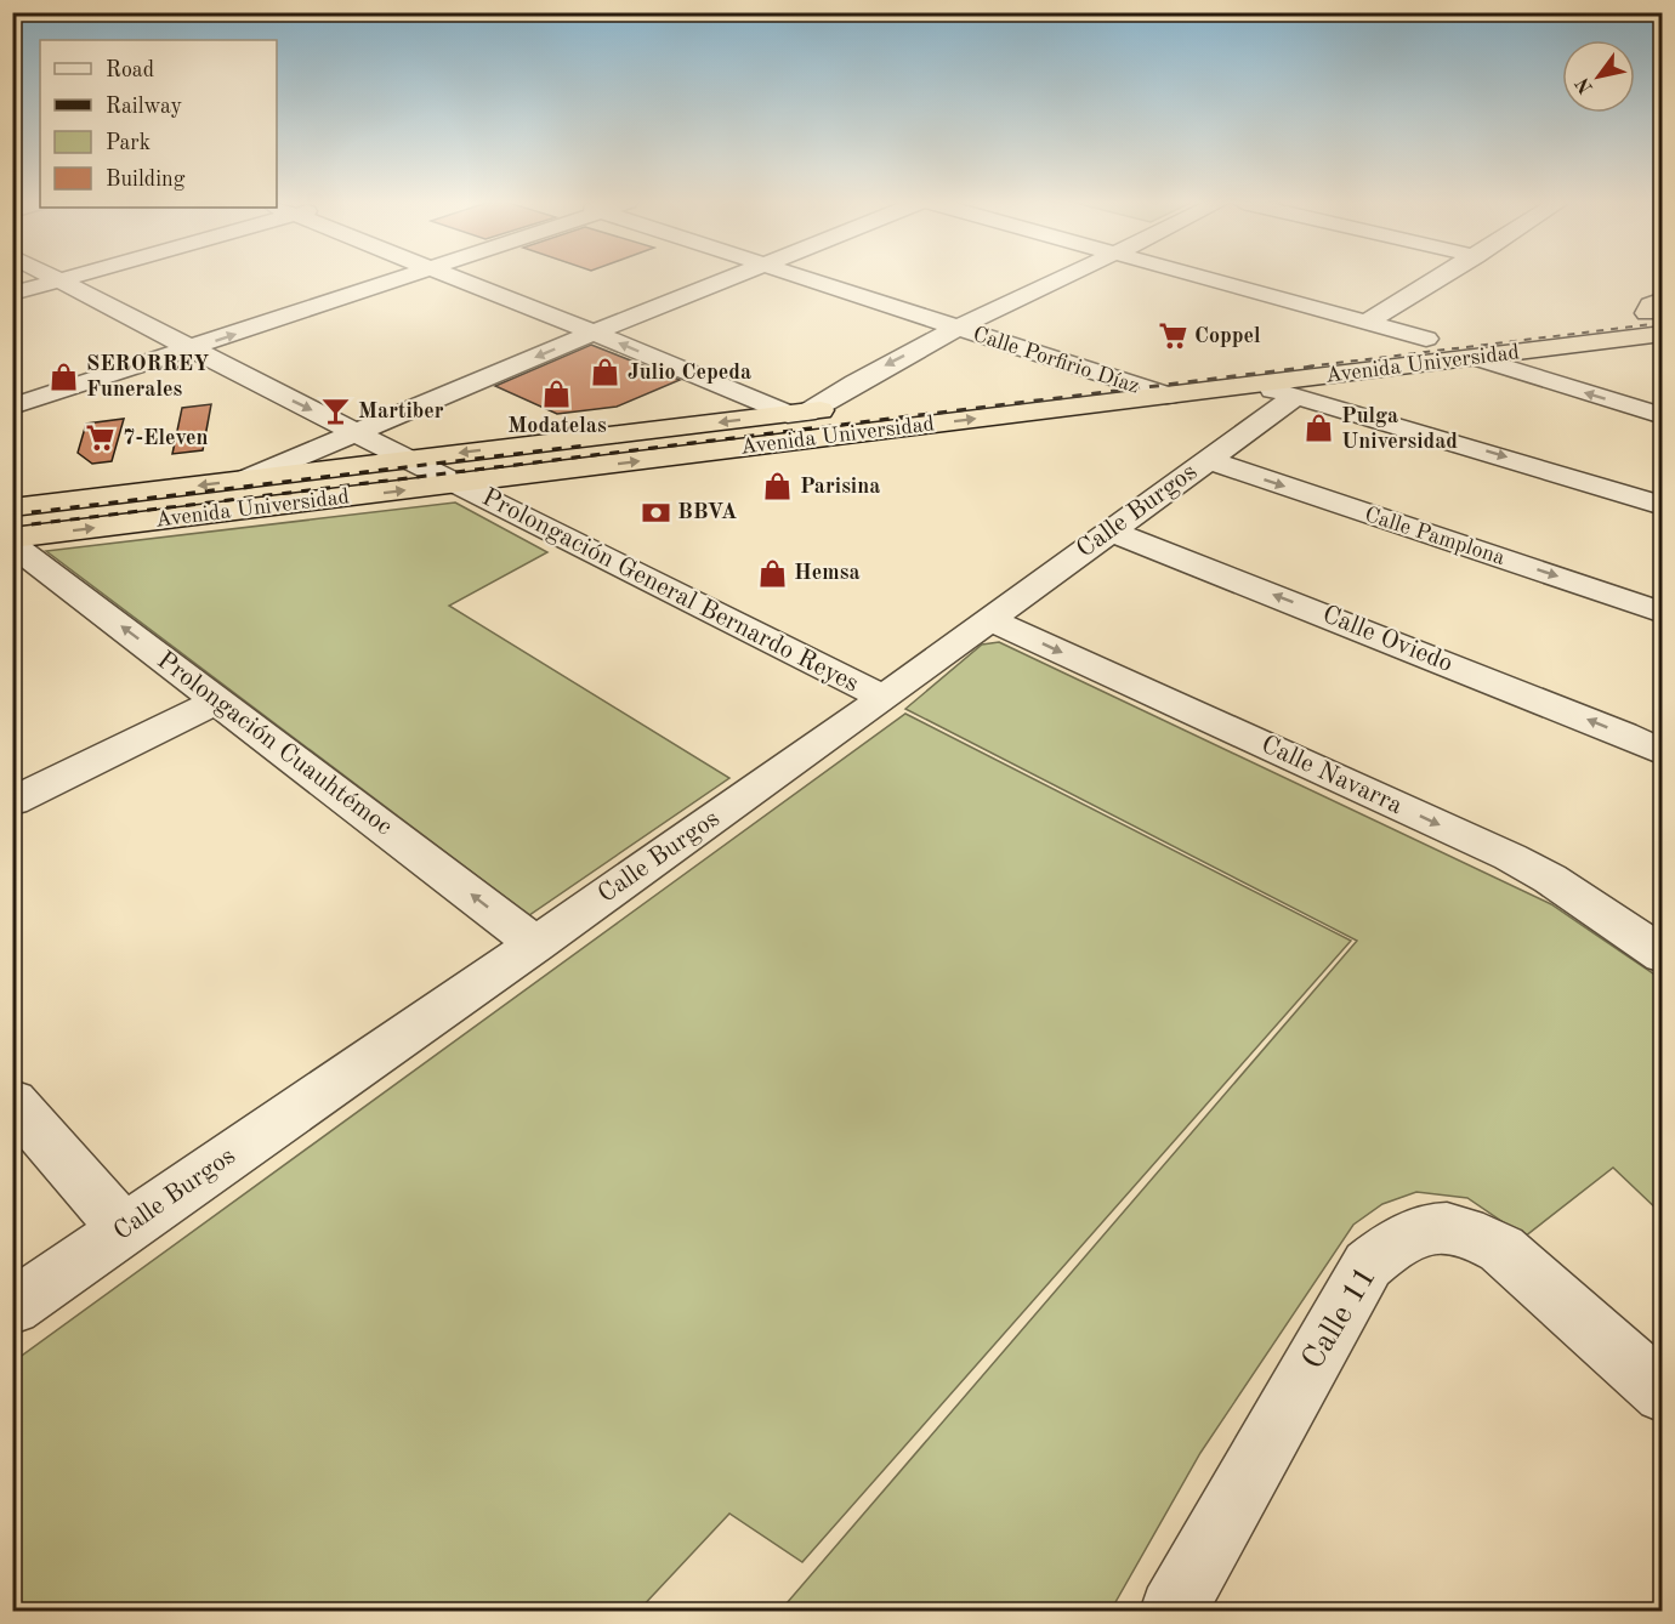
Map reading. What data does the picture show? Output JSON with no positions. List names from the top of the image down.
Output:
{
  "streets": {
    "highway": ["Avenida Universidad"],
    "street": [
      "Calle Porfirio Díaz",
      "Calle Burgos",
      "Calle Pamplona",
      "Prolongación General Bernardo Reyes",
      "Calle Oviedo",
      "Prolongación Cuauhtémoc",
      "Calle Navarra",
      "Calle 11"
    ]
  },
  "crossings": [
    ["Calle Porfirio Díaz", "Avenida Universidad"],
    ["Avenida Universidad", "Prolongación General Bernardo Reyes"],
    ["Calle Burgos", "Calle Pamplona"],
    ["Calle Burgos", "Prolongación General Bernardo Reyes"],
    ["Calle Burgos", "Calle Oviedo"],
    ["Calle Burgos", "Prolongación Cuauhtémoc"],
    ["Calle Burgos", "Calle Navarra"]
  ],
  "one_way": ["Prolongación Cuauhtémoc"],
  "places": {
    "supermarket": ["Coppel", "7-Eleven"],
    "shop": [
      "Julio Cepeda",
      "SERORREY Funerales",
      "Modatelas",
      "Pulga Universidad",
      "Parisina",
      "Hemsa"
    ],
    "bar": ["Martiber"],
    "bank": ["BBVA"]
  },
  "legend": [
    "Road",
    "Railway",
    "Park",
    "Building"
  ],
  "north": "bottom left"
}
